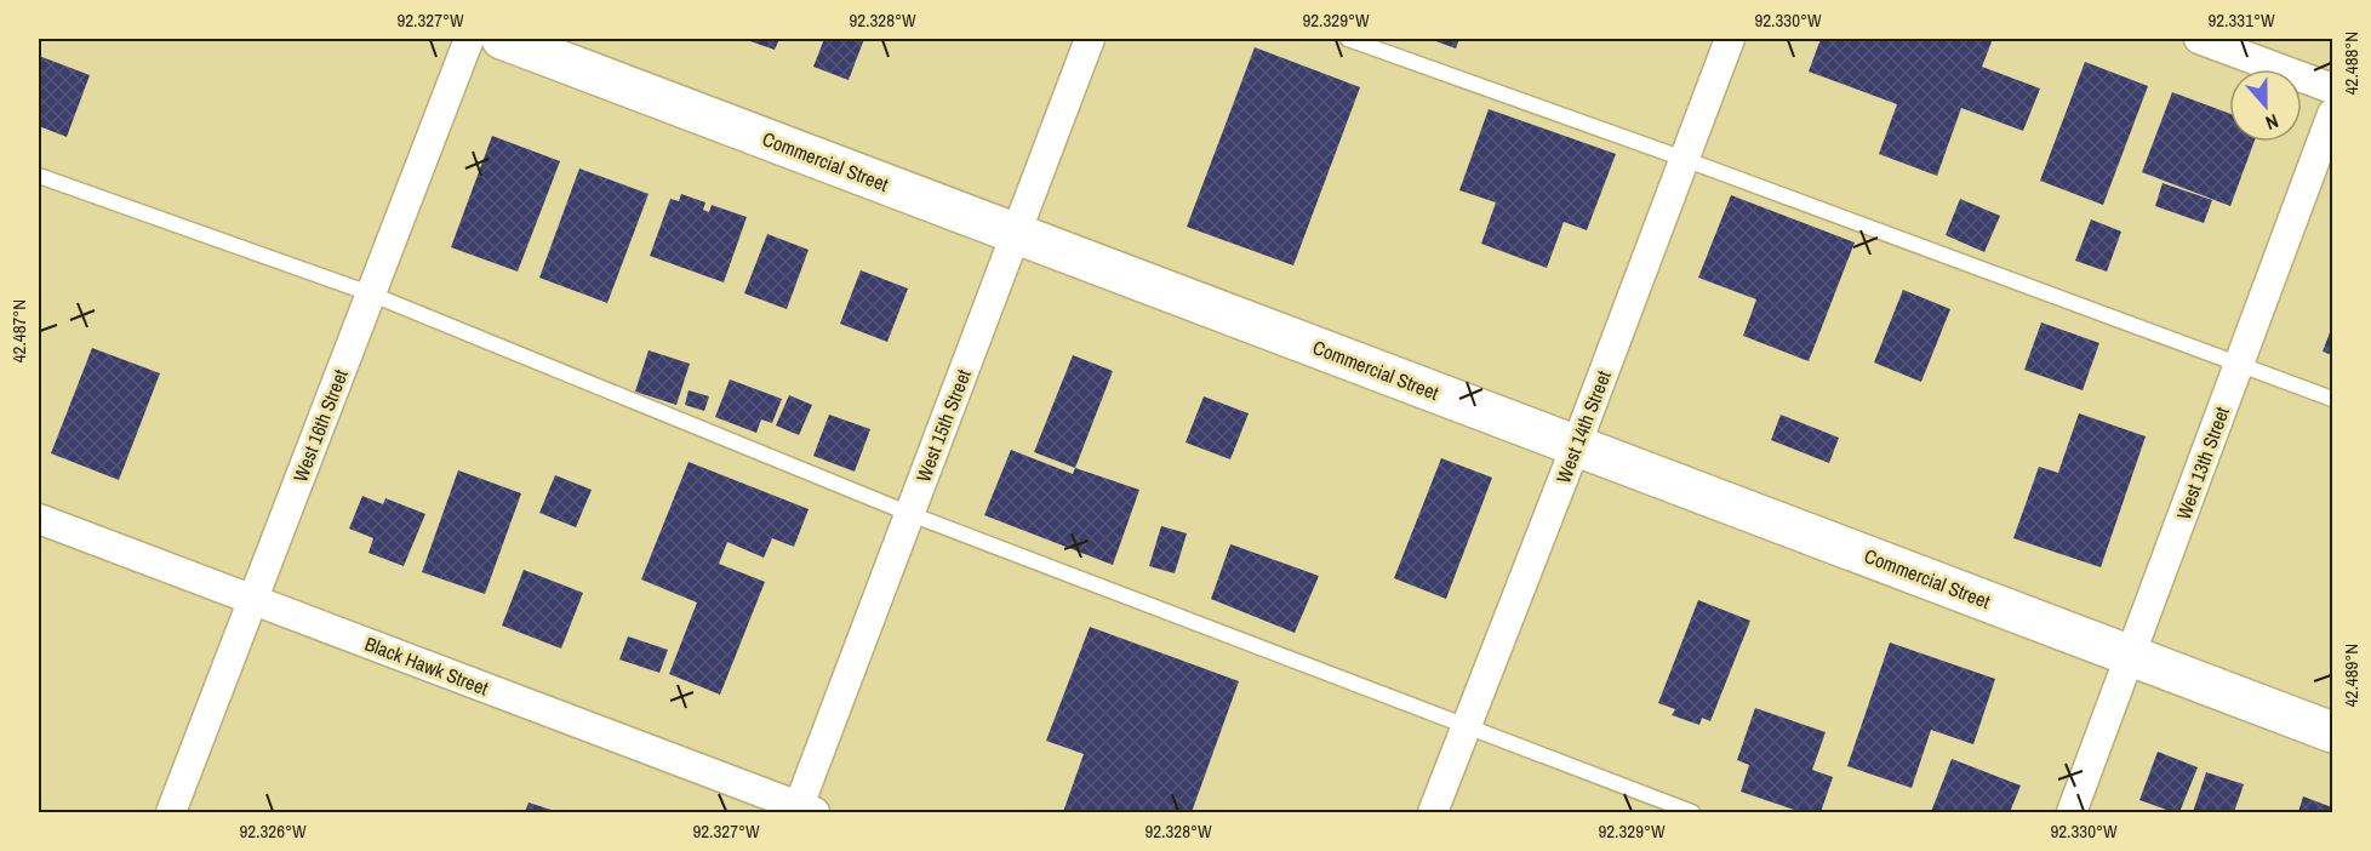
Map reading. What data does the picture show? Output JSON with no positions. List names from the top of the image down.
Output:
{
  "streets": {
    "street": [
      "Commercial Street",
      "West 16th Street",
      "West 15th Street",
      "West 14th Street",
      "West 13th Street",
      "Black Hawk Street"
    ]
  },
  "crossings": [
    ["Commercial Street", "West 15th Street"],
    ["Commercial Street", "West 14th Street"],
    ["Commercial Street", "West 13th Street"],
    ["West 16th Street", "Black Hawk Street"],
    ["West 15th Street", "Black Hawk Street"]
  ],
  "north": "bottom",
  "coordinates": [
    "92.327°W",
    "92.328°W",
    "92.329°W",
    "92.330°W",
    "92.331°W",
    "42.488°N",
    "42.487°N",
    "42.489°N",
    "92.326°W"
  ]
}
